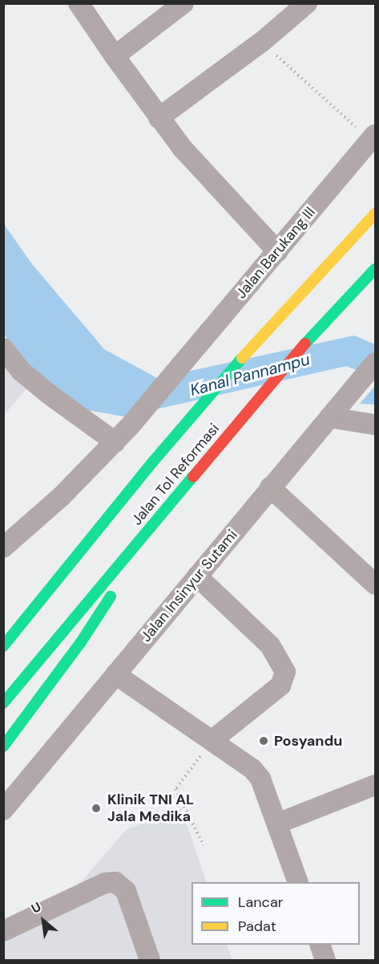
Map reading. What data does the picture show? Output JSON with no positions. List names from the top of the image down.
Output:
{
  "streets": {
    "highway": ["Jalan Tol Reformasi"],
    "street": ["Jalan Barukang III", "Jalan Insinyur Sutami"]
  },
  "water": ["Kanal Pannampu"],
  "places": ["Posyandu", "Klinik TNI AL Jala Medika"],
  "legend": ["Lancar", "Padat"],
  "north": "top left"
}
